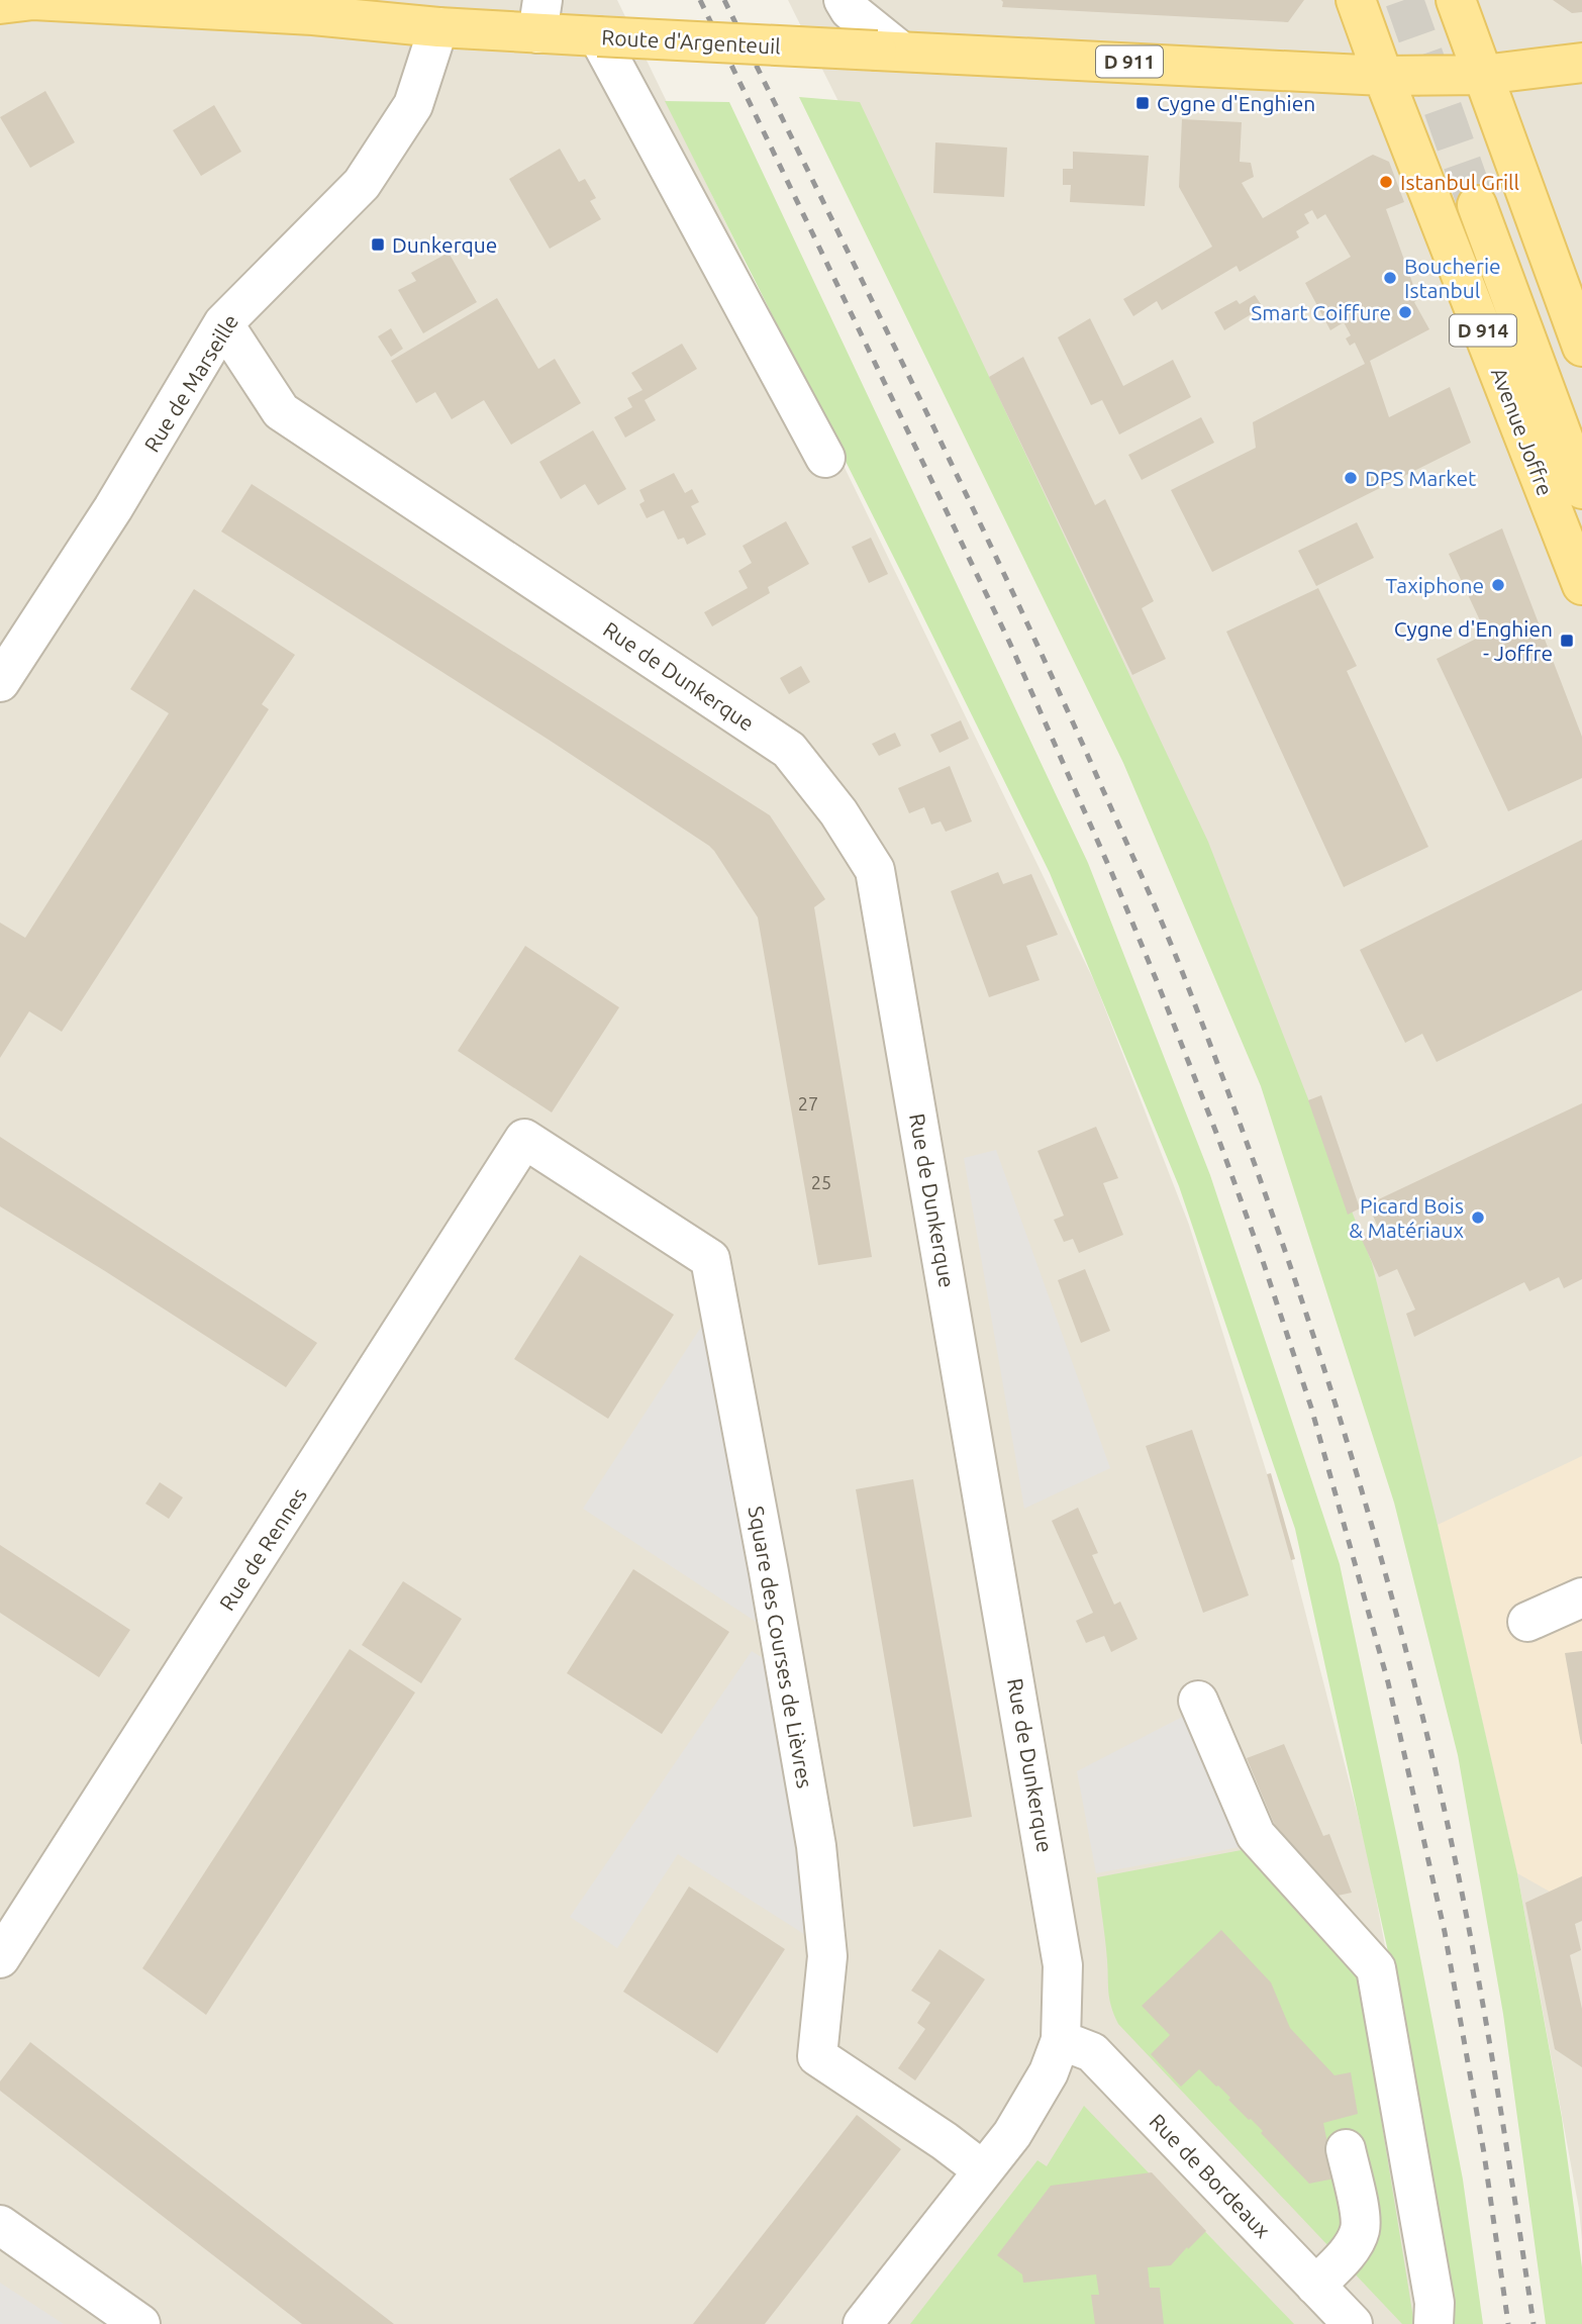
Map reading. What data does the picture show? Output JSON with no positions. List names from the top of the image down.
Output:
{
  "streets": {
    "main road": [
      "Route d'Argenteuil",
      "D 911",
      "D 914",
      "Avenue Joffre"
    ],
    "street": [
      "Rue de Marseille",
      "Rue de Dunkerque",
      "Rue de Rennes",
      "Square des Courses de Lièvres",
      "Rue de Bordeaux"
    ]
  },
  "crossings": [
    ["Route d'Argenteuil", "D 911"],
    ["Route d'Argenteuil", "Rue de Marseille"],
    ["Route d'Argenteuil", "Avenue Joffre"],
    ["D 911", "Avenue Joffre"],
    ["Rue de Marseille", "Rue de Dunkerque"],
    ["Rue de Dunkerque", "Square des Courses de Lièvres"],
    ["Rue de Dunkerque", "Rue de Bordeaux"],
    ["Rue de Rennes", "Square des Courses de Lièvres"]
  ],
  "places": {
    "transit": ["Cygne d'Enghien", "Dunkerque", "Cygne d'Enghien - Joffre"],
    "other": [
      "Istanbul Grill",
      "Boucherie Istanbul",
      "Smart Coiffure",
      "DPS Market",
      "Taxiphone",
      "Picard Bois & Matériaux"
    ]
  },
  "house_numbers": ["27", "25"]
}
